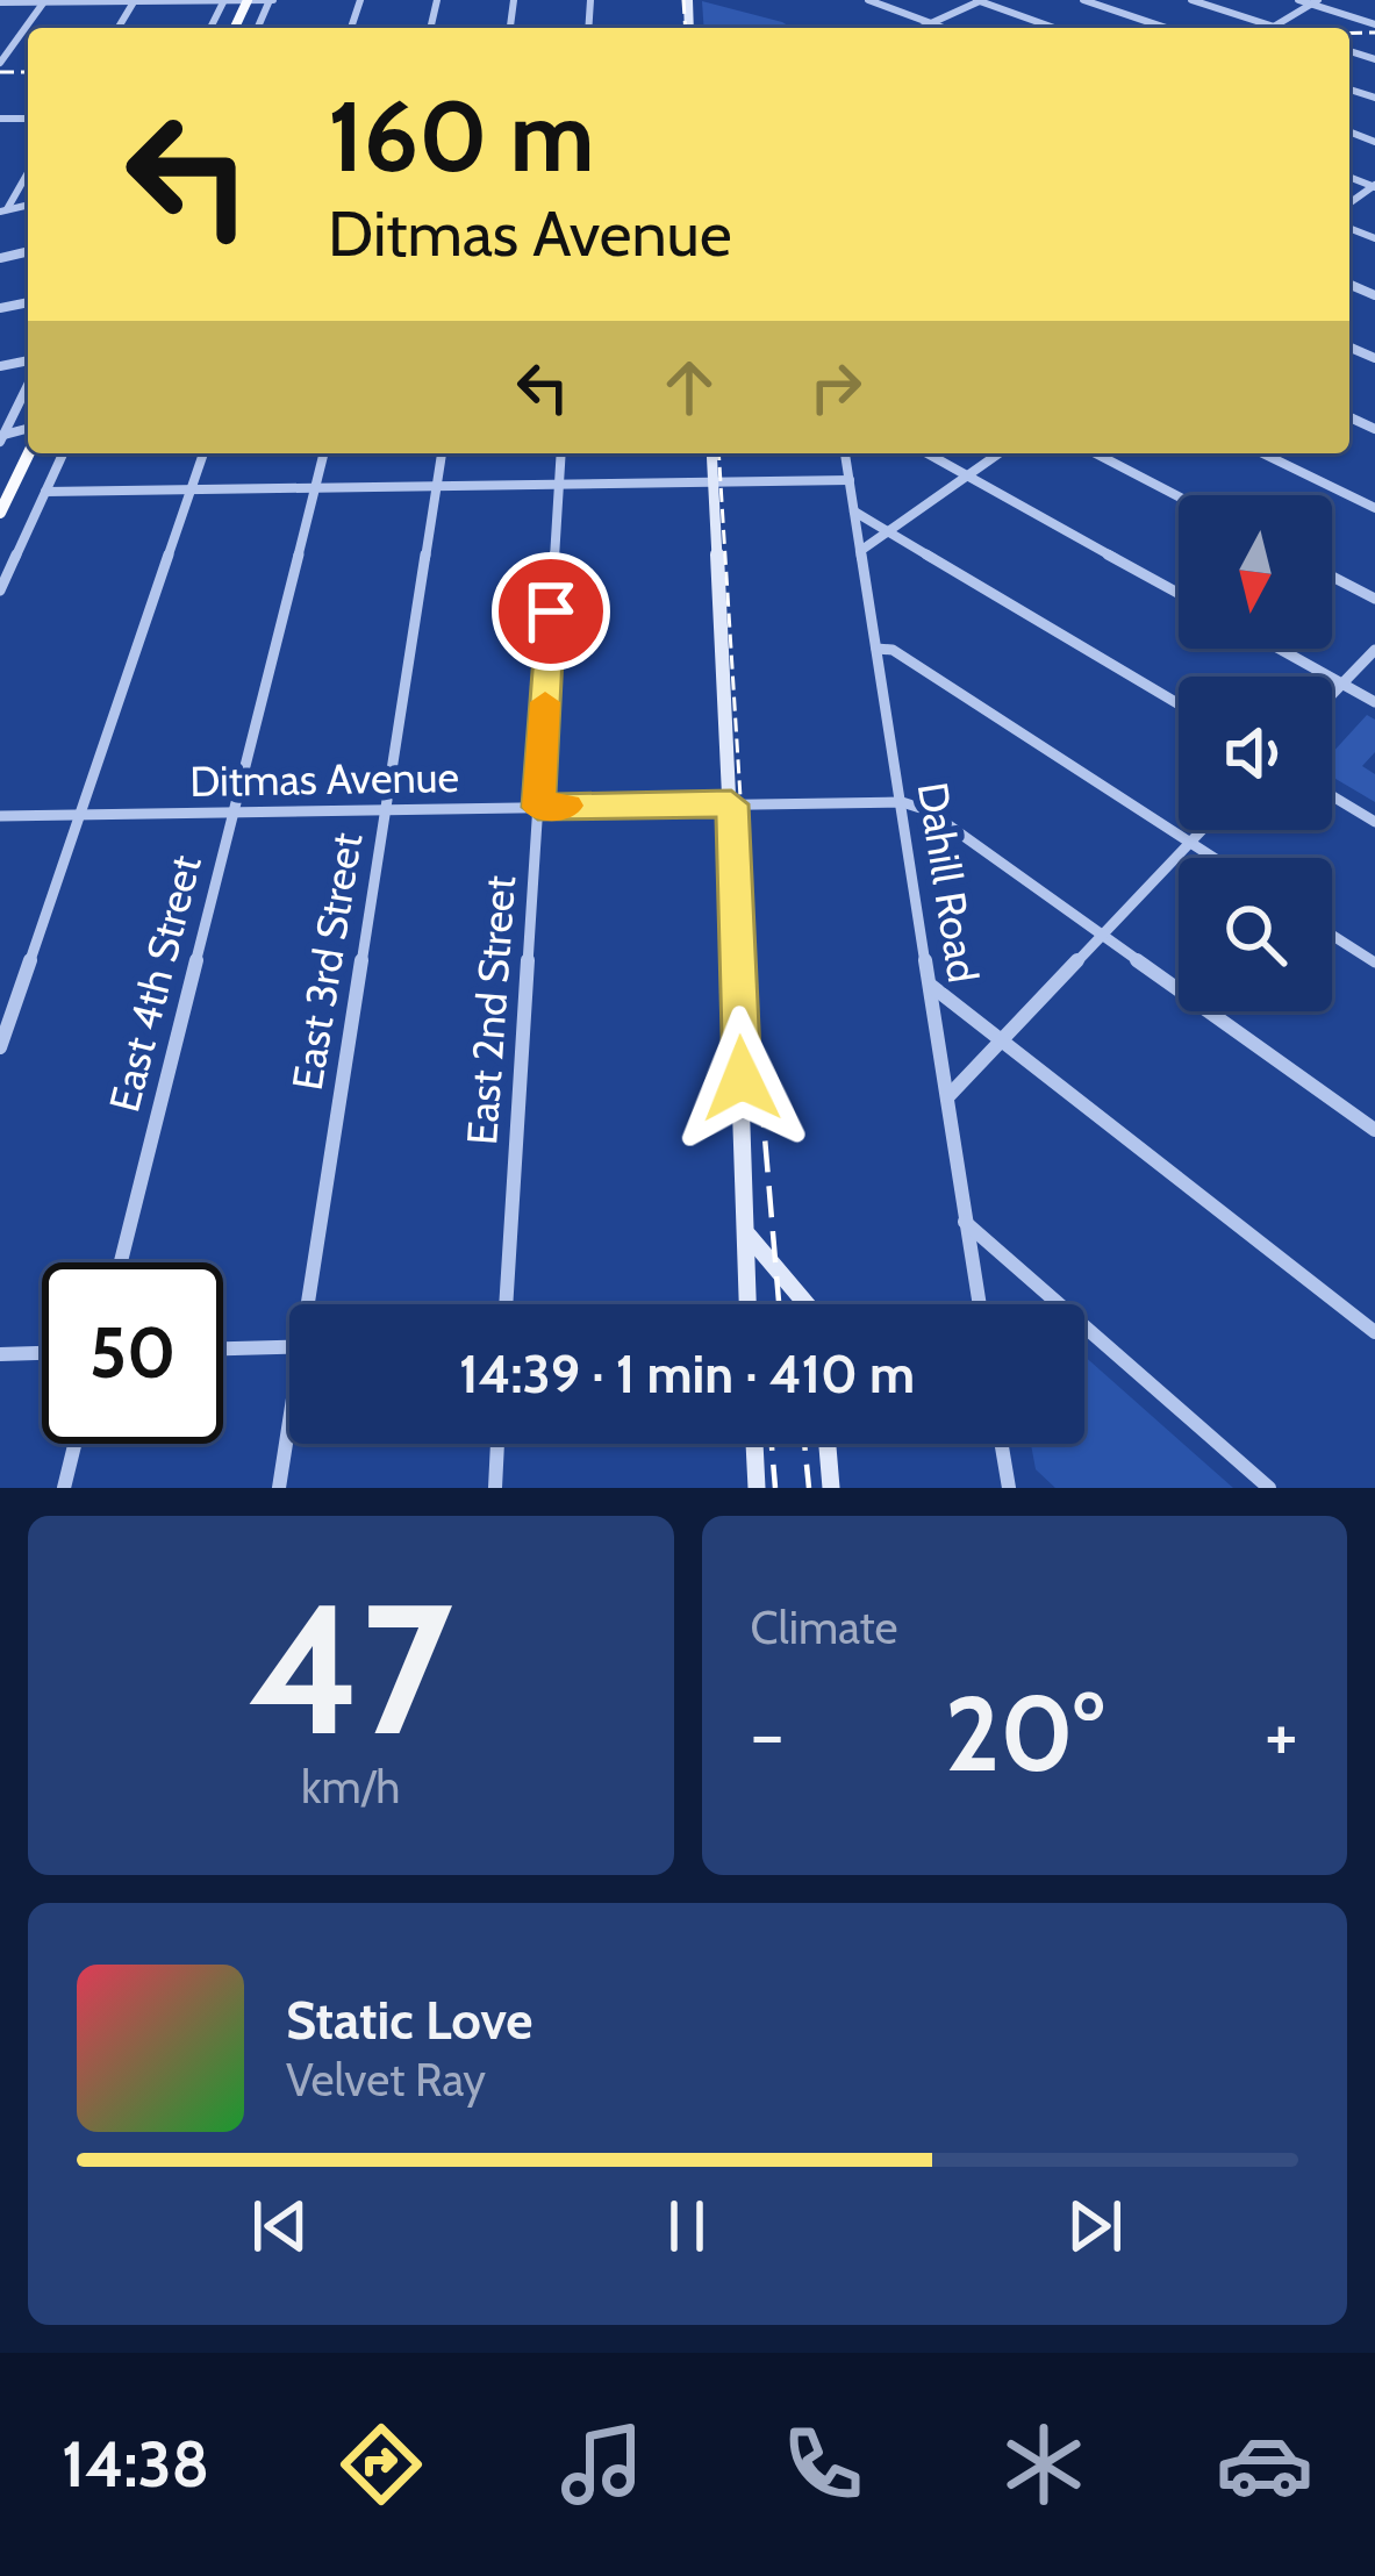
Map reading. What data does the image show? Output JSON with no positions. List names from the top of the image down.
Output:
{
  "streets": {
    "street": [
      "Ditmas Avenue",
      "Dahill Road",
      "East 3rd Street",
      "East 4th Street",
      "East 2nd Street"
    ]
  },
  "crossings": [
    ["Ditmas Avenue", "Dahill Road"],
    ["Ditmas Avenue", "East 3rd Street"],
    ["Ditmas Avenue", "East 4th Street"],
    ["Ditmas Avenue", "East 2nd Street"]
  ],
  "north": "bottom",
  "page": {
    "turn": ["160 m", "Ditmas Avenue"],
    "limit": "50",
    "trip": "14:39 · 1 min · 410 m",
    "tile": [
      ["47", "km/h"],
      "Climate"
    ],
    "heat": ["−", "20°", "+"],
    "song": ["Static Love", "Velvet Ray"],
    "tabs": "14:38"
  }
}
